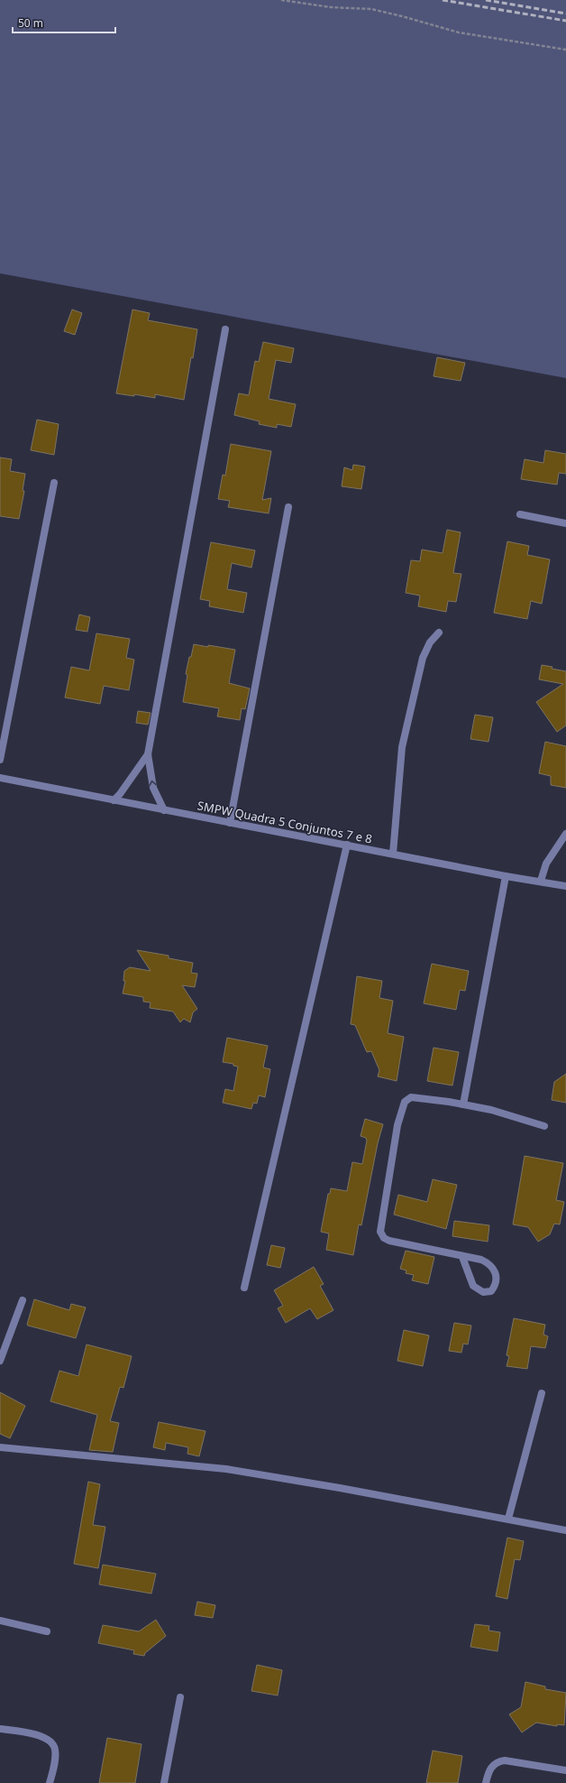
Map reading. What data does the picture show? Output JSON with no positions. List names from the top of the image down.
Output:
{
  "streets": {
    "street": ["SMPW Quadra 5 Conjuntos 7 e 8"]
  },
  "scale_bar": "50 m"
}
